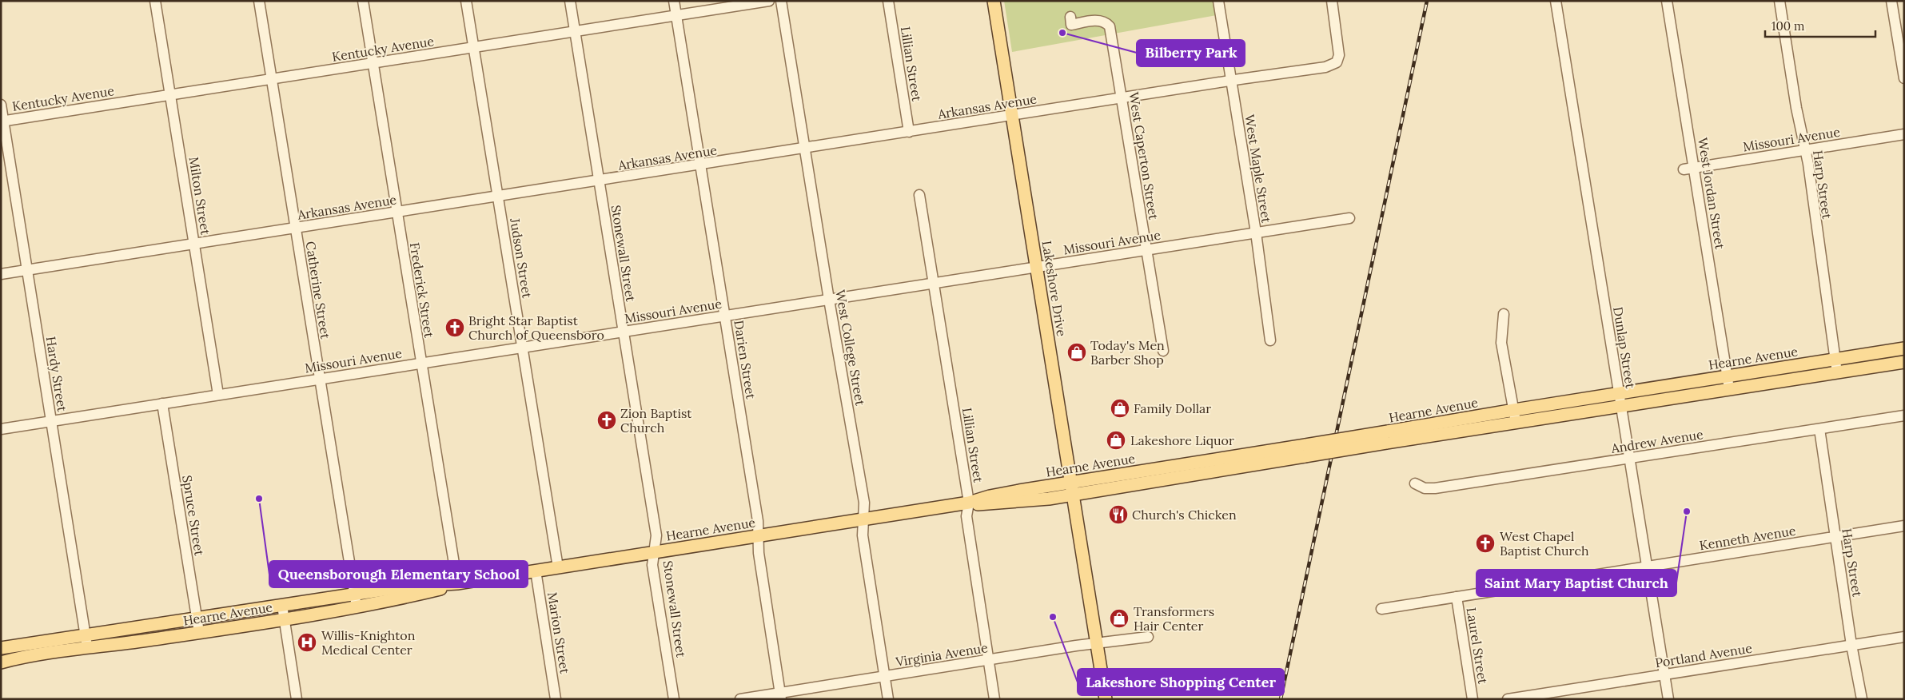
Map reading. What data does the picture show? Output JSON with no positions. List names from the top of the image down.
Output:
{
  "streets": {
    "main road": ["Lakeshore Drive", "Hearne Avenue"],
    "street": [
      "Kentucky Avenue",
      "Lillian Street",
      "Arkansas Avenue",
      "Missouri Avenue",
      "West Caperton Street",
      "West Maple Street",
      "Harp Street",
      "West Jordan Street",
      "Milton Street",
      "Stonewall Street",
      "Judson Street",
      "Catherine Street",
      "Frederick Street",
      "West College Street",
      "Dunlap Street",
      "Darien Street",
      "Hardy Street",
      "Andrew Avenue",
      "Spruce Street",
      "Kenneth Avenue",
      "Marion Street",
      "Laurel Street",
      "Virginia Avenue",
      "Portland Avenue"
    ]
  },
  "crossings": [
    ["Kentucky Avenue", "Milton Street"],
    ["Kentucky Avenue", "Stonewall Street"],
    ["Kentucky Avenue", "Judson Street"],
    ["Kentucky Avenue", "Catherine Street"],
    ["Kentucky Avenue", "Frederick Street"],
    ["Kentucky Avenue", "Darien Street"],
    ["Kentucky Avenue", "Hardy Street"],
    ["Lillian Street", "Arkansas Avenue"],
    ["Lillian Street", "Missouri Avenue"],
    ["Lillian Street", "Hearne Avenue"],
    ["Lillian Street", "Virginia Avenue"],
    ["Arkansas Avenue", "West Caperton Street"],
    ["Arkansas Avenue", "West Maple Street"],
    ["Arkansas Avenue", "Milton Street"],
    ["Arkansas Avenue", "Stonewall Street"],
    ["Arkansas Avenue", "Judson Street"],
    ["Arkansas Avenue", "Lakeshore Drive"],
    ["Arkansas Avenue", "Catherine Street"],
    ["Arkansas Avenue", "Frederick Street"],
    ["Arkansas Avenue", "West College Street"],
    ["Arkansas Avenue", "Darien Street"],
    ["Arkansas Avenue", "Hardy Street"],
    ["Missouri Avenue", "West Caperton Street"],
    ["Missouri Avenue", "West Maple Street"],
    ["Missouri Avenue", "Harp Street"],
    ["Missouri Avenue", "West Jordan Street"],
    ["Missouri Avenue", "Milton Street"],
    ["Missouri Avenue", "Stonewall Street"],
    ["Missouri Avenue", "Judson Street"],
    ["Missouri Avenue", "Lakeshore Drive"],
    ["Missouri Avenue", "Catherine Street"],
    ["Missouri Avenue", "Frederick Street"],
    ["Missouri Avenue", "West College Street"],
    ["Missouri Avenue", "Darien Street"],
    ["Missouri Avenue", "Hardy Street"],
    ["Missouri Avenue", "Spruce Street"],
    ["Harp Street", "Hearne Avenue"],
    ["Harp Street", "Andrew Avenue"],
    ["Harp Street", "Kenneth Avenue"],
    ["Harp Street", "Portland Avenue"],
    ["West Jordan Street", "Hearne Avenue"],
    ["Stonewall Street", "Hearne Avenue"],
    ["Judson Street", "Hearne Avenue"],
    ["Lakeshore Drive", "Hearne Avenue"],
    ["Lakeshore Drive", "Virginia Avenue"],
    ["Catherine Street", "Hearne Avenue"],
    ["Frederick Street", "Hearne Avenue"],
    ["West College Street", "Hearne Avenue"],
    ["West College Street", "Virginia Avenue"],
    ["Dunlap Street", "Hearne Avenue"],
    ["Dunlap Street", "Andrew Avenue"],
    ["Dunlap Street", "Kenneth Avenue"],
    ["Dunlap Street", "Portland Avenue"],
    ["Hearne Avenue", "Darien Street"],
    ["Hearne Avenue", "Hardy Street"],
    ["Hearne Avenue", "Spruce Street"],
    ["Hearne Avenue", "Marion Street"],
    ["Darien Street", "Virginia Avenue"],
    ["Kenneth Avenue", "Laurel Street"]
  ],
  "places": {
    "other": [
      "Bilberry Park",
      "Queensborough Elementary School",
      "Saint Mary Baptist Church",
      "Lakeshore Shopping Center"
    ],
    "church": ["Bright Star Baptist Church of Queensboro", "Zion Baptist Church", "West Chapel Baptist Church"],
    "shop": [
      "Today's Men Barber Shop",
      "Family Dollar",
      "Lakeshore Liquor",
      "Transformers Hair Center"
    ],
    "restaurant": ["Church's Chicken"],
    "hospital": ["Willis-Knighton Medical Center"]
  },
  "scale_bar": "100 m"
}
